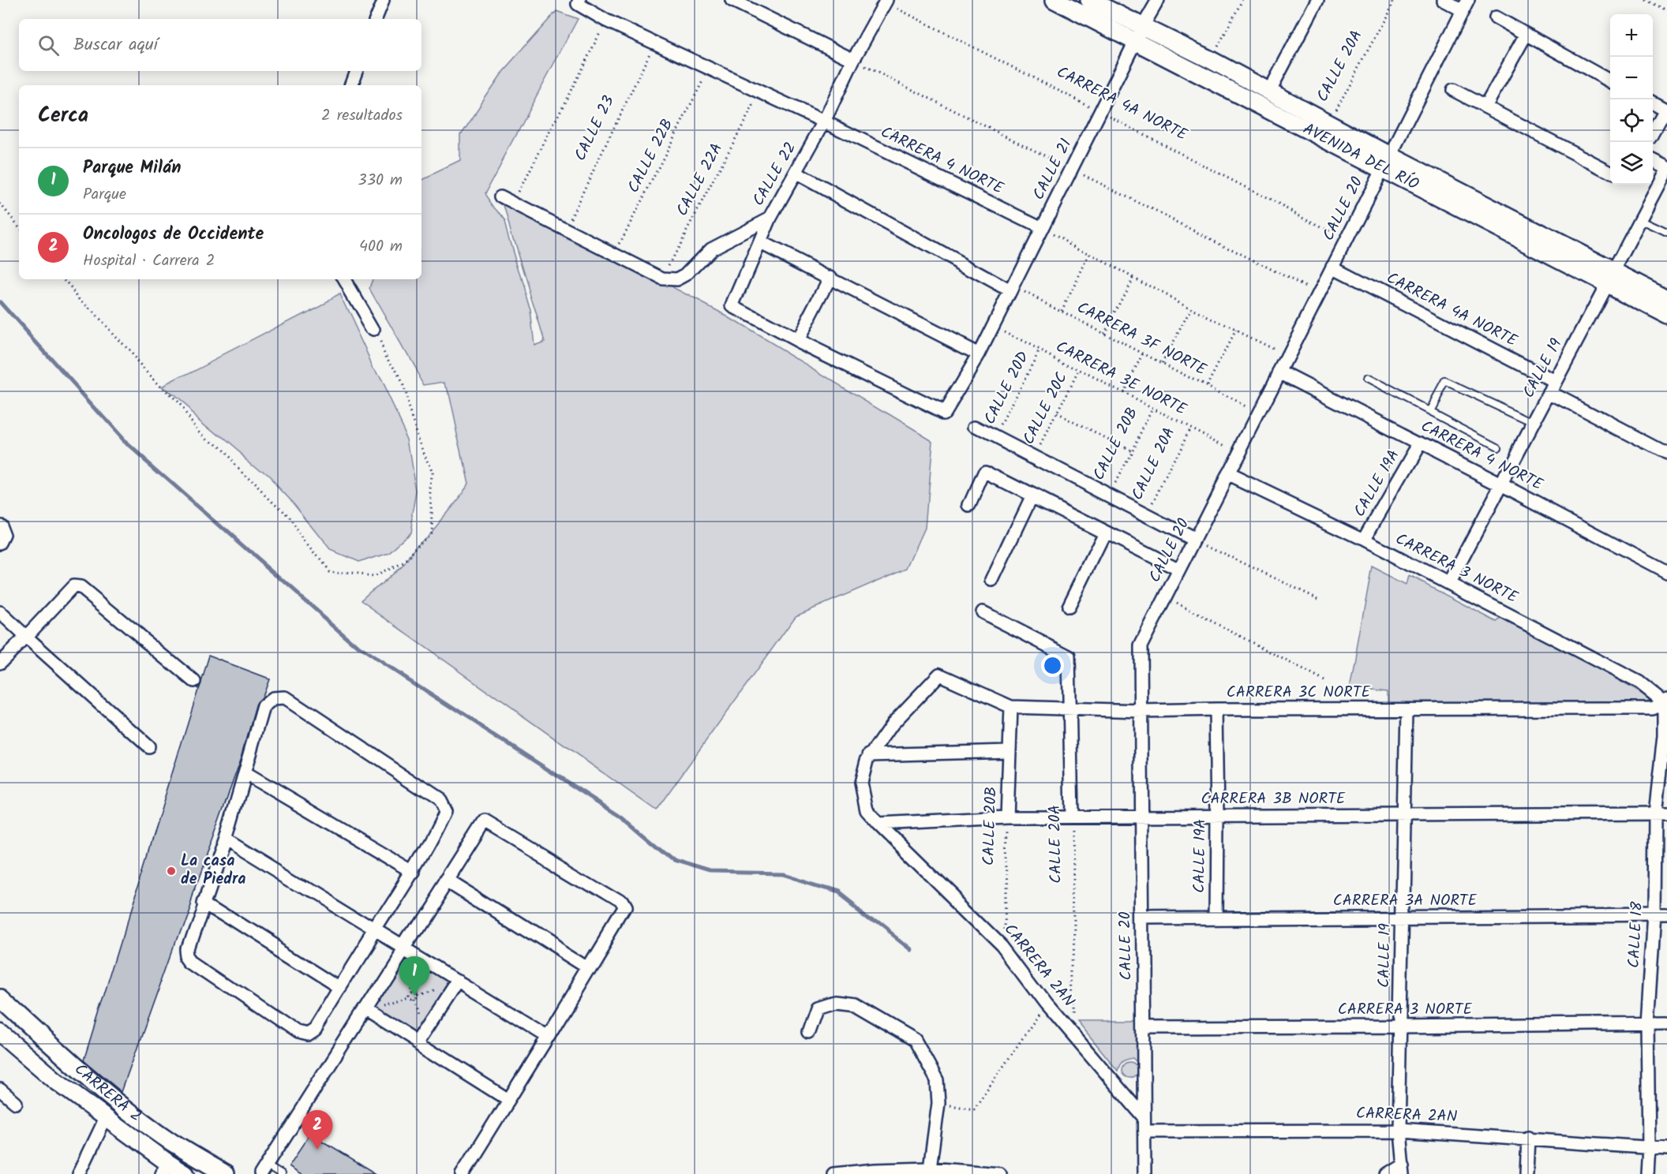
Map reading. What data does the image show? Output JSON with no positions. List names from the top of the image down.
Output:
{
  "streets": {
    "street": [
      "CALLE 20A",
      "CARRERA 4A NORTE",
      "AVENIDA DEL RÍO",
      "CARRERA 4 NORTE",
      "CALLE 21",
      "CALLE 22",
      "CALLE 20",
      "CALLE 19",
      "CALLE 20B",
      "CALLE 19A",
      "CARRERA 3 NORTE",
      "CARRERA 3C NORTE",
      "CARRERA 3B NORTE",
      "CARRERA 3A NORTE",
      "CALLE 18",
      "CARRERA 2AN",
      "CARRERA 2"
    ],
    "path": [
      "CALLE 23",
      "CALLE 22B",
      "CALLE 22A",
      "CARRERA 3F NORTE",
      "CARRERA 3E NORTE",
      "CALLE 20D",
      "CALLE 20C"
    ]
  },
  "crossings": [
    ["CALLE 20A", "AVENIDA DEL RÍO"],
    ["CALLE 20A", "CARRERA 3E NORTE"],
    ["CALLE 20A", "CARRERA 3C NORTE"],
    ["CALLE 20A", "CARRERA 3B NORTE"],
    ["CALLE 20A", "CARRERA 2AN"],
    ["CARRERA 4A NORTE", "CALLE 21"],
    ["CARRERA 4A NORTE", "CALLE 22"],
    ["CARRERA 4A NORTE", "CALLE 20"],
    ["CARRERA 4A NORTE", "CALLE 19"],
    ["CALLE 23", "CARRERA 4 NORTE"],
    ["CALLE 22B", "CARRERA 4 NORTE"],
    ["AVENIDA DEL RÍO", "CALLE 21"],
    ["AVENIDA DEL RÍO", "CALLE 20"],
    ["AVENIDA DEL RÍO", "CALLE 19"],
    ["CARRERA 4 NORTE", "CALLE 21"],
    ["CARRERA 4 NORTE", "CALLE 22"],
    ["CARRERA 4 NORTE", "CALLE 22A"],
    ["CARRERA 4 NORTE", "CALLE 20"],
    ["CARRERA 4 NORTE", "CALLE 19"],
    ["CARRERA 4 NORTE", "CALLE 19A"],
    ["CALLE 21", "CARRERA 3F NORTE"],
    ["CALLE 21", "CARRERA 3E NORTE"],
    ["CALLE 22", "CALLE 22A"],
    ["CALLE 20", "CARRERA 3F NORTE"],
    ["CALLE 20", "CARRERA 3E NORTE"],
    ["CALLE 20", "CARRERA 3 NORTE"],
    ["CALLE 20", "CARRERA 3C NORTE"],
    ["CALLE 20", "CARRERA 3B NORTE"],
    ["CALLE 20", "CARRERA 3A NORTE"],
    ["CALLE 20", "CARRERA 2AN"],
    ["CARRERA 3F NORTE", "CALLE 20B"],
    ["CALLE 19", "CARRERA 3 NORTE"],
    ["CALLE 19", "CARRERA 3C NORTE"],
    ["CALLE 19", "CARRERA 3B NORTE"],
    ["CALLE 19", "CARRERA 3A NORTE"],
    ["CALLE 19", "CARRERA 2AN"],
    ["CARRERA 3E NORTE", "CALLE 20D"],
    ["CARRERA 3E NORTE", "CALLE 20C"],
    ["CARRERA 3E NORTE", "CALLE 20B"],
    ["CALLE 20B", "CARRERA 3C NORTE"],
    ["CALLE 20B", "CARRERA 3B NORTE"],
    ["CALLE 20B", "CARRERA 2AN"],
    ["CALLE 19A", "CARRERA 3 NORTE"],
    ["CALLE 19A", "CARRERA 3C NORTE"],
    ["CALLE 19A", "CARRERA 3B NORTE"],
    ["CALLE 19A", "CARRERA 3A NORTE"],
    ["CARRERA 3 NORTE", "CARRERA 3C NORTE"],
    ["CARRERA 3 NORTE", "CALLE 18"],
    ["CARRERA 3C NORTE", "CALLE 18"],
    ["CARRERA 3C NORTE", "CARRERA 2AN"],
    ["CARRERA 3B NORTE", "CALLE 18"],
    ["CARRERA 3B NORTE", "CARRERA 2AN"],
    ["CARRERA 3A NORTE", "CALLE 18"],
    ["CALLE 18", "CARRERA 2AN"]
  ],
  "places": ["La casa de Piedra"],
  "page": {
    "map_buttons": ["+", "−"],
    "search": "Buscar aquí",
    "heading": ["Cerca", "2 resultados"],
    "list": [
      {
        "mark": "1",
        "name": "Parque Milán",
        "note": "Parque",
        "value": "330 m"
      },
      {
        "mark": "2",
        "name": "Oncologos de Occidente",
        "note": "Hospital · Carrera 2",
        "value": "400 m"
      }
    ],
    "pins": ["1", "2"]
  }
}
